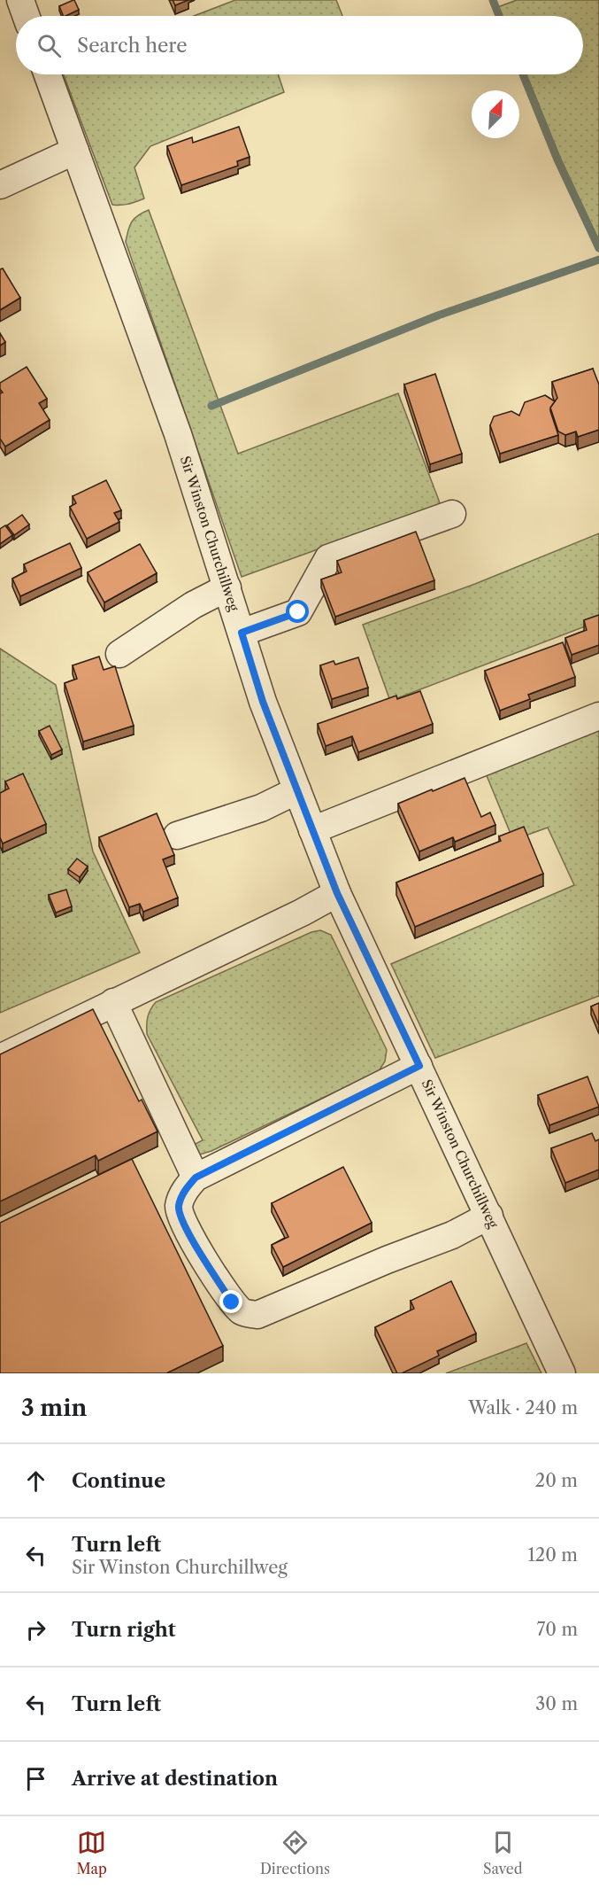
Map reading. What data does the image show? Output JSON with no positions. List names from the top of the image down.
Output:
{
  "streets": {
    "street": ["Sir Winston Churchillweg"]
  },
  "north": "top right",
  "page": {
    "search": "Search here",
    "heading": ["3 min", "Walk · 240 m"],
    "list": [
      ["Continue", "20 m"],
      ["Turn left", "Sir Winston Churchillweg", "120 m"],
      ["Turn right", "70 m"],
      ["Turn left", "30 m"],
      "Arrive at destination"
    ],
    "nav": ["Map", "Directions", "Saved"]
  }
}
